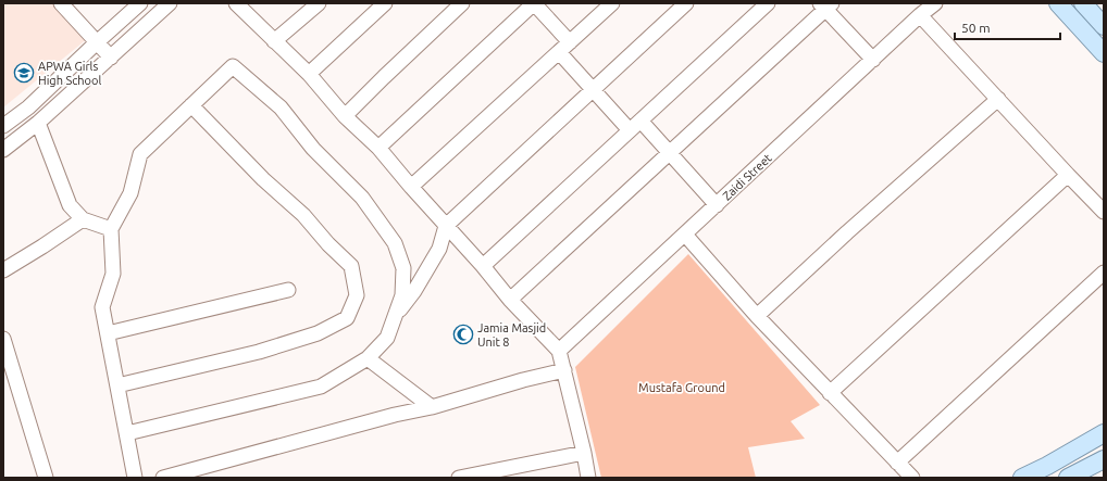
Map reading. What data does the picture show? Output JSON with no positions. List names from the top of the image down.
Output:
{
  "streets": {
    "street": ["Zaidi Street"]
  },
  "parks": ["Mustafa Ground"],
  "places": {
    "school or university": ["APWA Girls High School"],
    "mosque": ["Jamia Masjid Unit 8"]
  },
  "scale_bar": "50 m"
}
